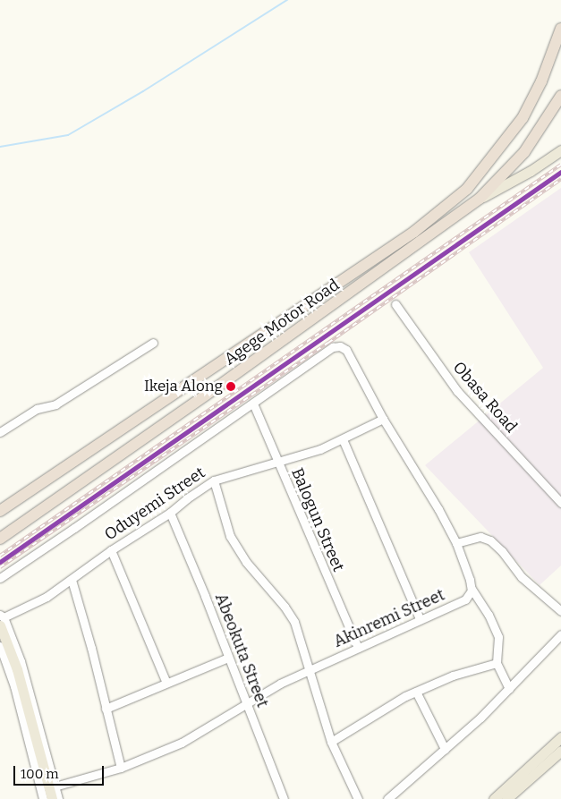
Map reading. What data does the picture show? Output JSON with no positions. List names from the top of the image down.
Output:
{
  "streets": {
    "highway": ["Agege Motor Road"],
    "street": [
      "Obasa Road",
      "Oduyemi Street",
      "Balogun Street",
      "Akinremi Street",
      "Abeokuta Street"
    ]
  },
  "crossings": [
    ["Oduyemi Street", "Balogun Street"],
    ["Oduyemi Street", "Abeokuta Street"],
    ["Balogun Street", "Akinremi Street"],
    ["Akinremi Street", "Abeokuta Street"]
  ],
  "places": ["Ikeja Along"],
  "scale_bar": "100 m"
}
